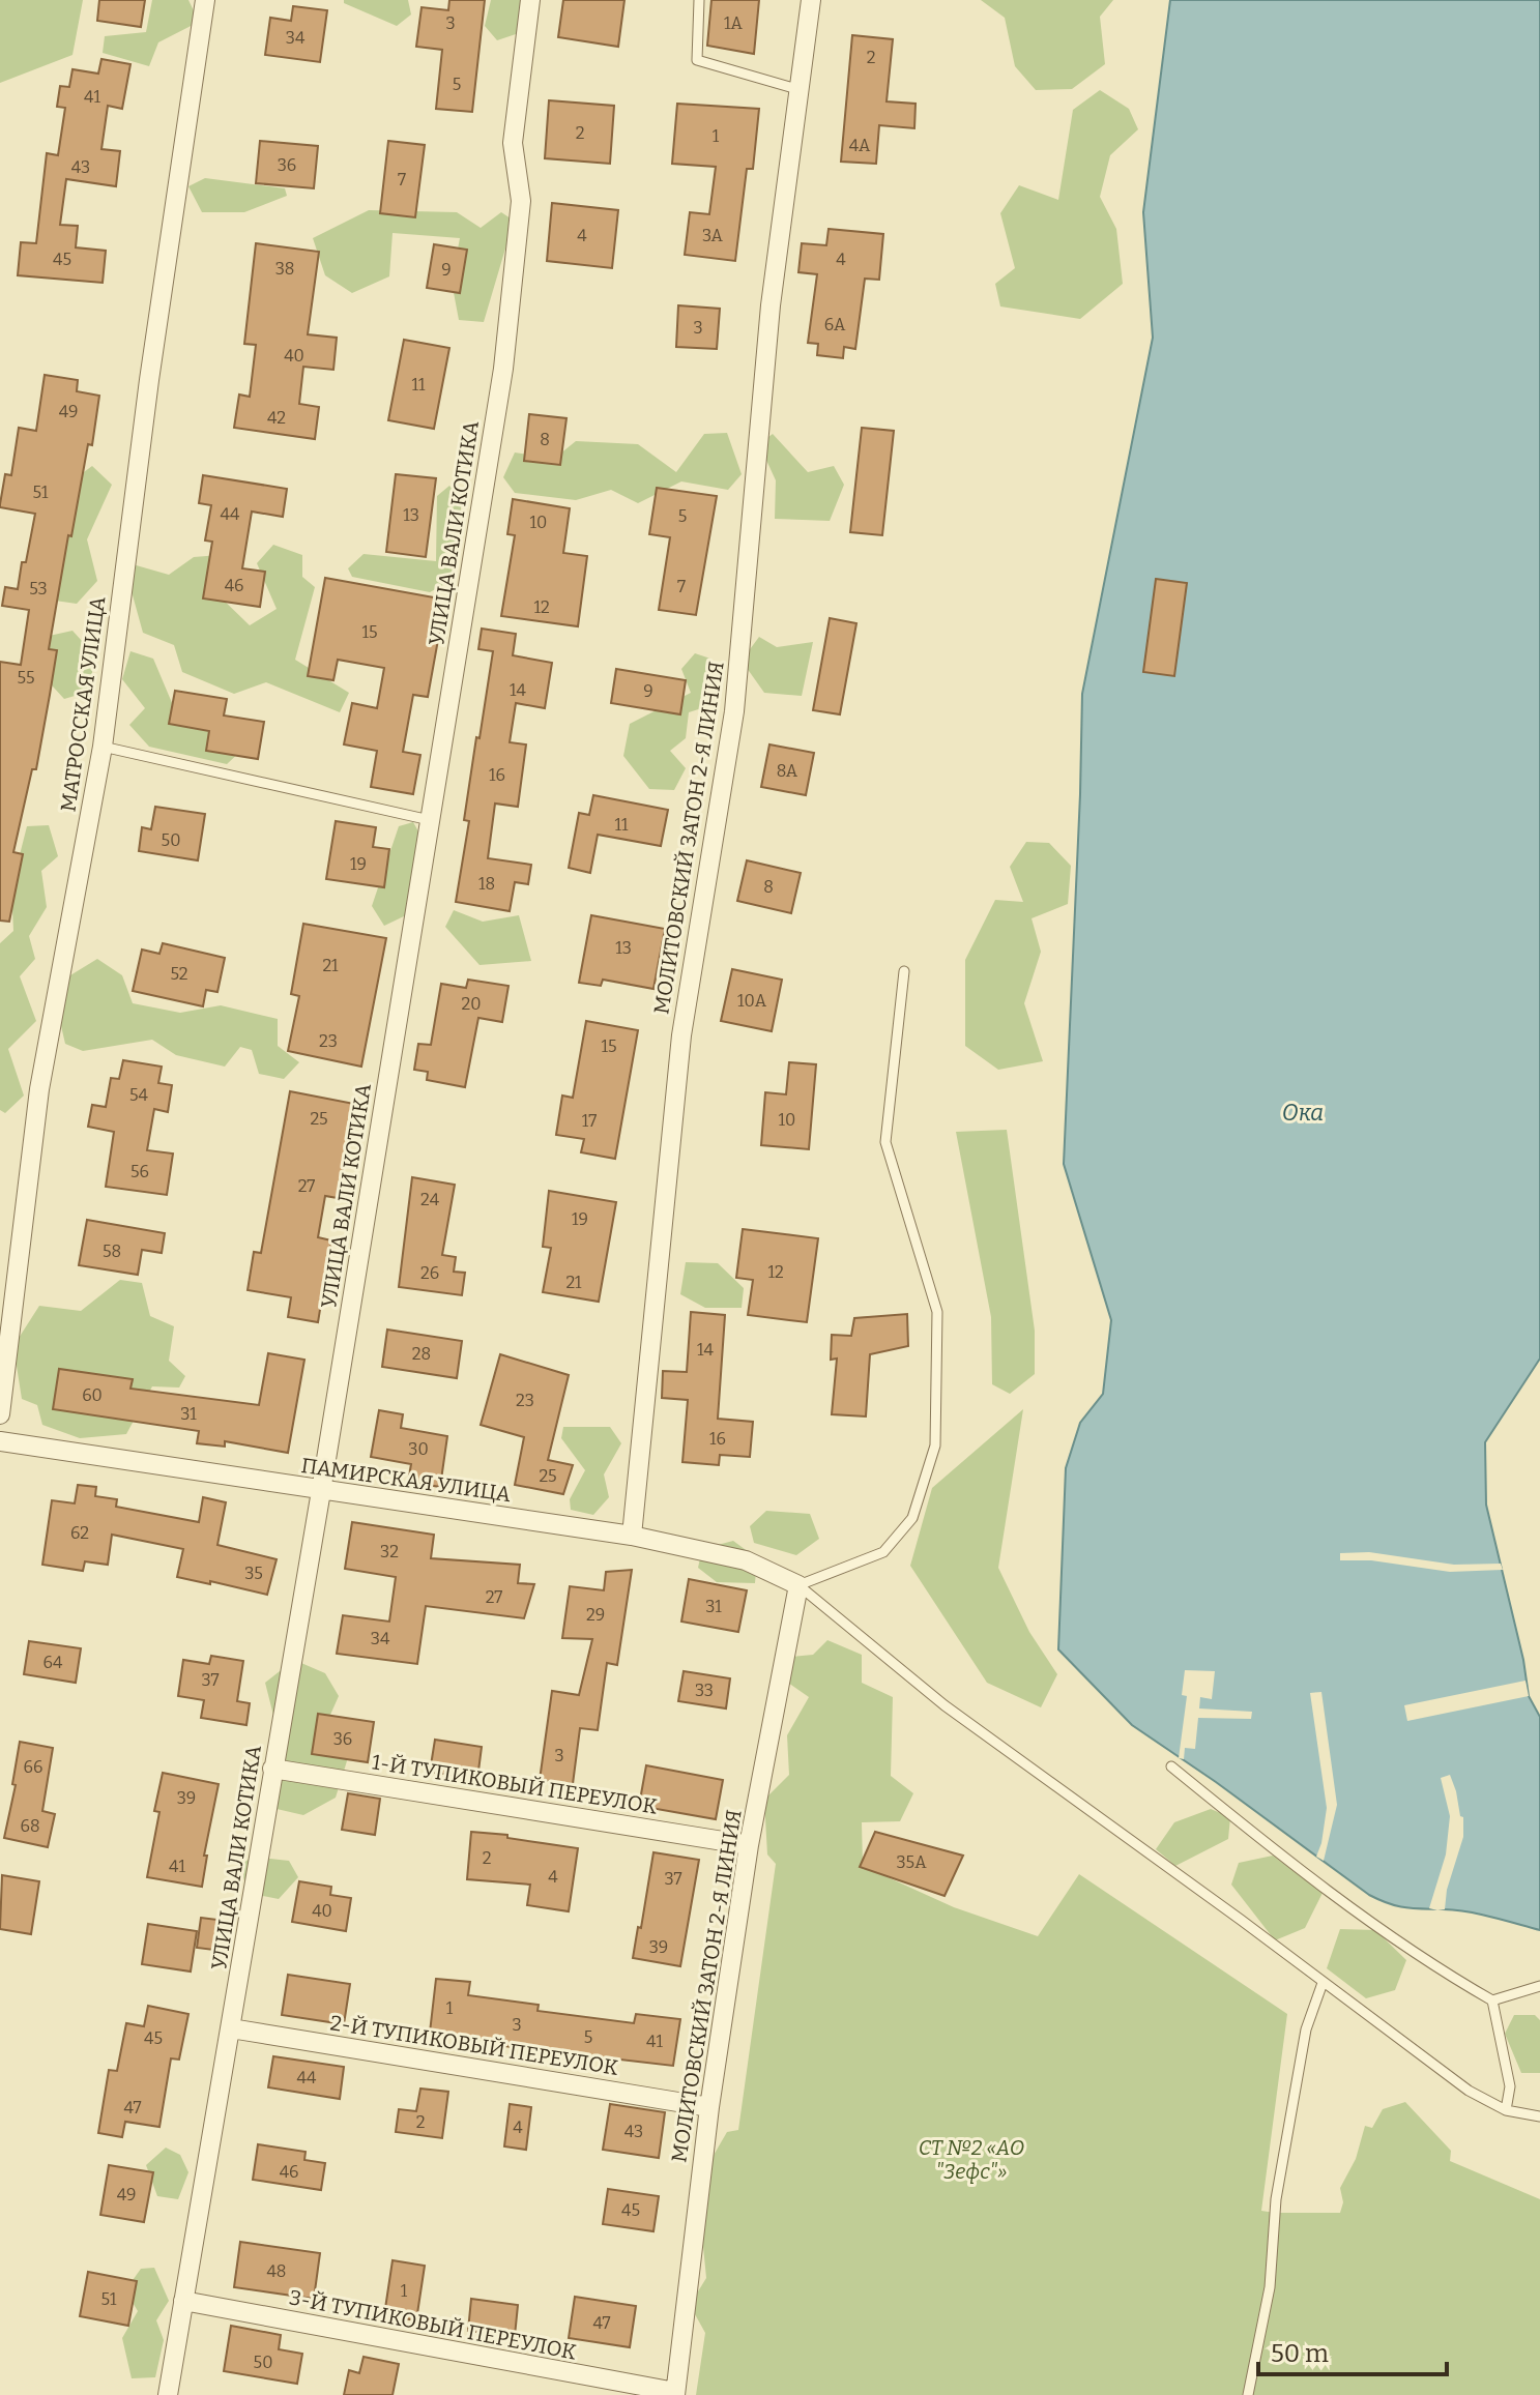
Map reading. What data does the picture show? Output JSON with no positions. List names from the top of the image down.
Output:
{
  "streets": {
    "street": [
      "УЛИЦА ВАЛИ КОТИКА",
      "МАТРОССКАЯ УЛИЦА",
      "МОЛИТОВСКИЙ ЗАТОН 2-Я ЛИНИЯ",
      "ПАМИРСКАЯ УЛИЦА",
      "1-Й ТУПИКОВЫЙ ПЕРЕУЛОК",
      "2-Й ТУПИКОВЫЙ ПЕРЕУЛОК",
      "3-Й ТУПИКОВЫЙ ПЕРЕУЛОК"
    ]
  },
  "crossings": [
    ["УЛИЦА ВАЛИ КОТИКА", "ПАМИРСКАЯ УЛИЦА"],
    ["УЛИЦА ВАЛИ КОТИКА", "1-Й ТУПИКОВЫЙ ПЕРЕУЛОК"],
    ["УЛИЦА ВАЛИ КОТИКА", "2-Й ТУПИКОВЫЙ ПЕРЕУЛОК"],
    ["УЛИЦА ВАЛИ КОТИКА", "3-Й ТУПИКОВЫЙ ПЕРЕУЛОК"],
    ["МОЛИТОВСКИЙ ЗАТОН 2-Я ЛИНИЯ", "ПАМИРСКАЯ УЛИЦА"],
    ["МОЛИТОВСКИЙ ЗАТОН 2-Я ЛИНИЯ", "1-Й ТУПИКОВЫЙ ПЕРЕУЛОК"],
    ["МОЛИТОВСКИЙ ЗАТОН 2-Я ЛИНИЯ", "2-Й ТУПИКОВЫЙ ПЕРЕУЛОК"],
    ["МОЛИТОВСКИЙ ЗАТОН 2-Я ЛИНИЯ", "3-Й ТУПИКОВЫЙ ПЕРЕУЛОК"]
  ],
  "water": ["Ока"],
  "parks": ["СТ №2 «АО \"Зефс\"»"],
  "house_numbers": [
    "3",
    "1А",
    "34",
    "2",
    "5",
    "41",
    "2",
    "1",
    "4А",
    "36",
    "43",
    "7",
    "4",
    "3А",
    "45",
    "4",
    "38",
    "9",
    "6А",
    "3",
    "40",
    "11",
    "49",
    "42",
    "8",
    "51",
    "44",
    "13",
    "5",
    "10",
    "46",
    "7",
    "53",
    "12",
    "15",
    "55",
    "14",
    "9",
    "8А",
    "16",
    "11",
    "50",
    "19",
    "18",
    "8",
    "13",
    "21",
    "52",
    "10А",
    "20",
    "23",
    "15",
    "54",
    "25",
    "10",
    "17",
    "56",
    "27",
    "24",
    "19",
    "58",
    "12",
    "26",
    "21",
    "14",
    "28",
    "60",
    "23",
    "31",
    "16",
    "30",
    "25",
    "62",
    "32",
    "35",
    "27",
    "31",
    "29",
    "34",
    "64",
    "37",
    "33",
    "36",
    "3",
    "66",
    "39",
    "68",
    "2",
    "35А",
    "41",
    "4",
    "37",
    "40",
    "39",
    "1",
    "3",
    "5",
    "45",
    "41",
    "44",
    "47",
    "2",
    "4",
    "43",
    "46",
    "49",
    "45",
    "48",
    "1",
    "51",
    "47",
    "50"
  ],
  "scale_bar": "50 m"
}
